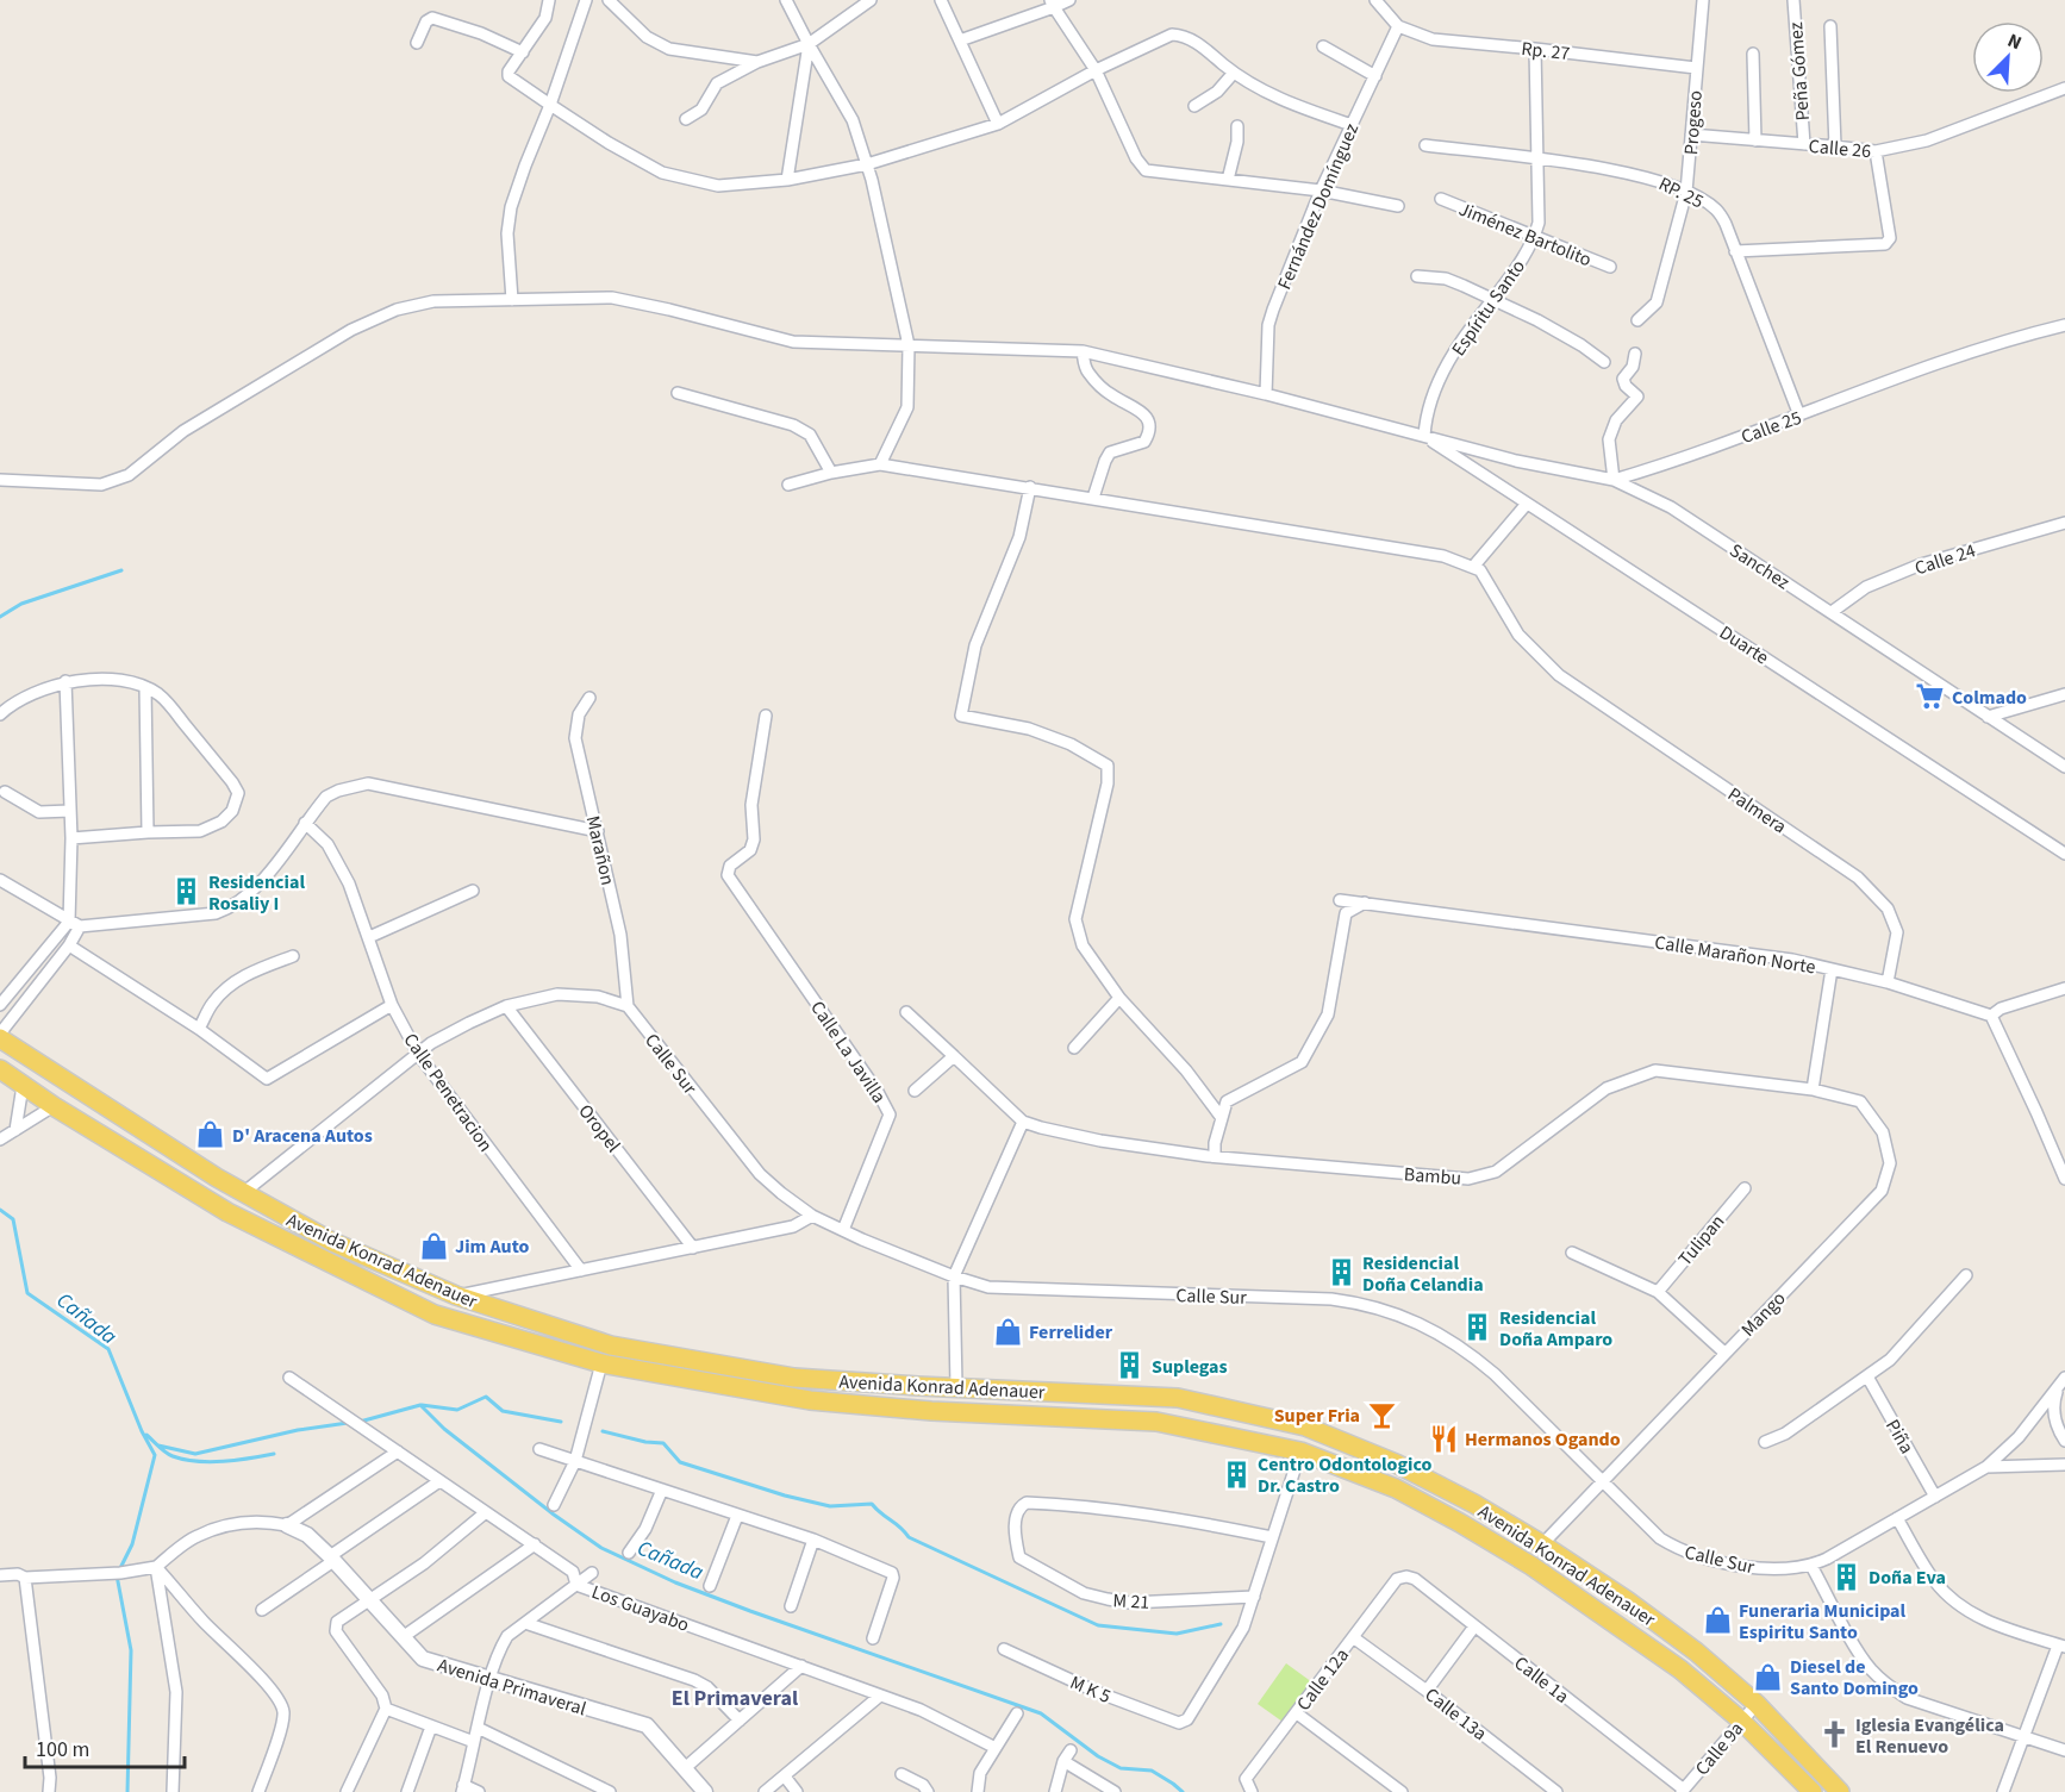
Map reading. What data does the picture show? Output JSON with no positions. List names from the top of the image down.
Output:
{
  "streets": {
    "main road": ["Avenida Konrad Adenauer"],
    "street": [
      "Rp. 27",
      "Peña Gómez",
      "Progeso",
      "Calle 26",
      "RP. 25",
      "Fernández Domínguez",
      "Jiménez Bartolito",
      "Espíritu Santo",
      "Calle 25",
      "Calle 24",
      "Sanchez",
      "Duarte",
      "Palmera",
      "Marañon",
      "Calle Marañon Norte",
      "Calle La Javilla",
      "Calle Sur",
      "Calle Penetracion",
      "Oropel",
      "Bambu",
      "Tulipan",
      "Mango",
      "Piña",
      "M 21",
      "Los Guayabo",
      "Calle 12a",
      "Calle 1a",
      "Avenida Primaveral",
      "M K 5",
      "Calle 13a",
      "Calle 9a"
    ]
  },
  "crossings": [
    ["Rp. 27", "Progeso"],
    ["Rp. 27", "Fernández Domínguez"],
    ["Rp. 27", "Espíritu Santo"],
    ["Peña Gómez", "Calle 26"],
    ["Progeso", "Calle 26"],
    ["Progeso", "RP. 25"],
    ["RP. 25", "Espíritu Santo"],
    ["RP. 25", "Calle 25"],
    ["Fernández Domínguez", "Sanchez"],
    ["Jiménez Bartolito", "Espíritu Santo"],
    ["Espíritu Santo", "Sanchez"],
    ["Espíritu Santo", "Duarte"],
    ["Calle 25", "Sanchez"],
    ["Calle 24", "Sanchez"],
    ["Sanchez", "Duarte"],
    ["Palmera", "Calle Marañon Norte"],
    ["Marañon", "Calle Sur"],
    ["Calle La Javilla", "Calle Sur"],
    ["Calle Sur", "Mango"],
    ["Bambu", "Mango"],
    ["Avenida Konrad Adenauer", "Mango"],
    ["Avenida Konrad Adenauer", "Calle 9a"],
    ["M 21", "M K 5"],
    ["Calle 12a", "Calle 1a"],
    ["Calle 12a", "Calle 13a"],
    ["Calle 1a", "Calle 9a"]
  ],
  "districts": ["El Primaveral"],
  "water": ["Cañada"],
  "places": {
    "supermarket": ["Colmado"],
    "building": [
      "Residencial Rosaliy I",
      "Residencial Doña Celandia",
      "Residencial Doña Amparo",
      "Suplegas",
      "Centro Odontologico Dr. Castro",
      "Doña Eva"
    ],
    "shop": [
      "D' Aracena Autos",
      "Jim Auto",
      "Ferrelider",
      "Funeraria Municipal Espiritu Santo",
      "Diesel de Santo Domingo"
    ],
    "bar": ["Super Fria"],
    "restaurant": ["Hermanos Ogando"],
    "church": ["Iglesia Evangélica El Renuevo"]
  },
  "scale_bar": "100 m",
  "north": "top right"
}
